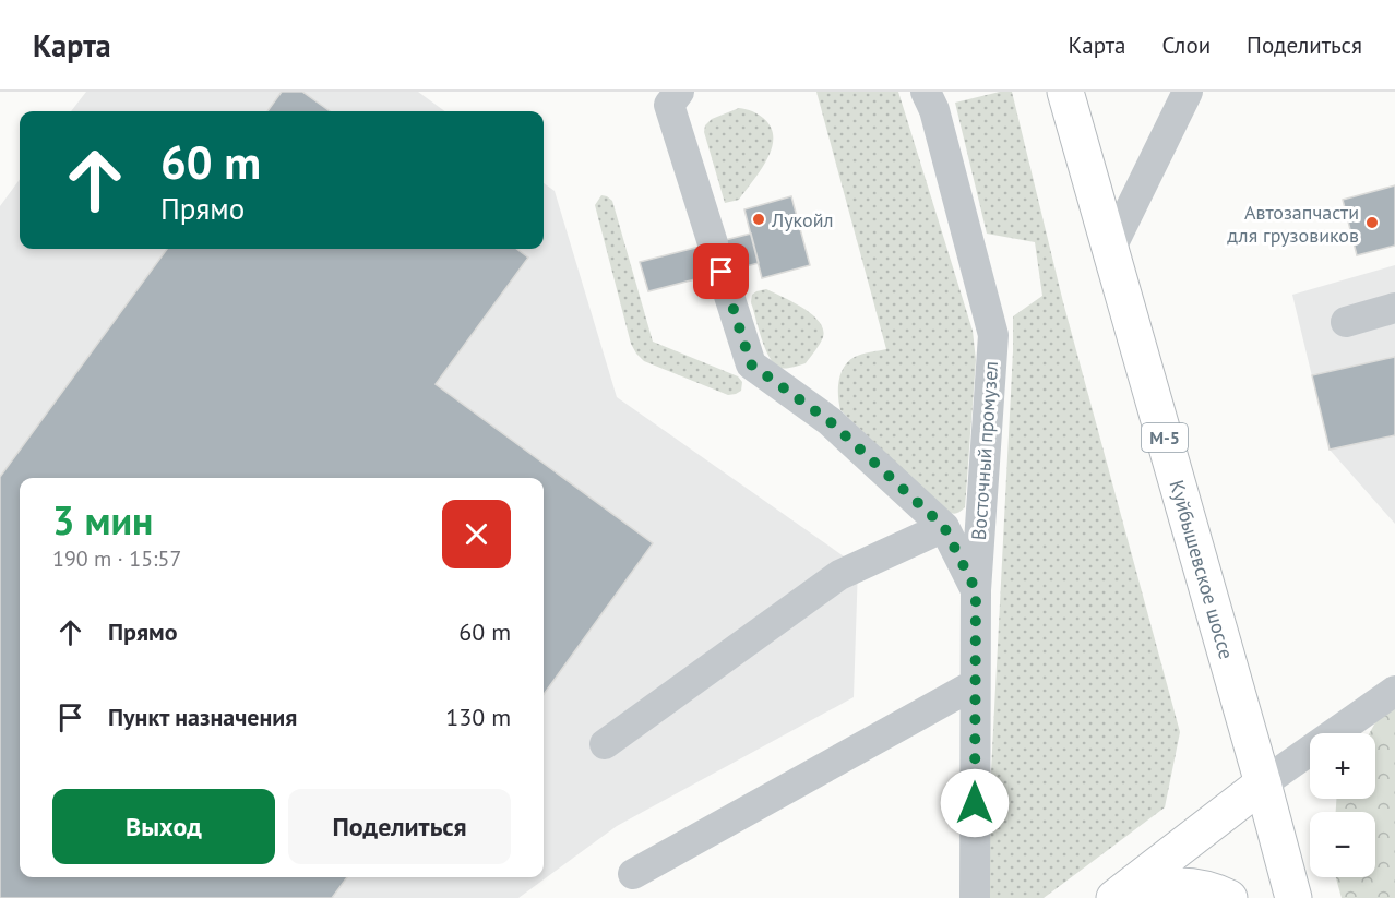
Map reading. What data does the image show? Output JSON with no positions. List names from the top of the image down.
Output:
{
  "streets": {
    "main road": ["М-5", "Куйбышевское шоссе"],
    "street": ["Восточный промузел"]
  },
  "places": ["Лукойл", "Автозапчасти для грузовиков"],
  "page": {
    "header": "Карта",
    "nav": ["Карта", "Слои", "Поделиться"],
    "turn": ["60 m", "Прямо"],
    "heading": ["3 мин", "190 m · 15:57"],
    "list": [
      {
        "name": "Прямо",
        "value": "60 m"
      },
      {
        "name": "Пункт назначения",
        "value": "130 m"
      }
    ],
    "map_buttons": ["+", "−"],
    "buttons": ["Выход", "Поделиться"]
  }
}
